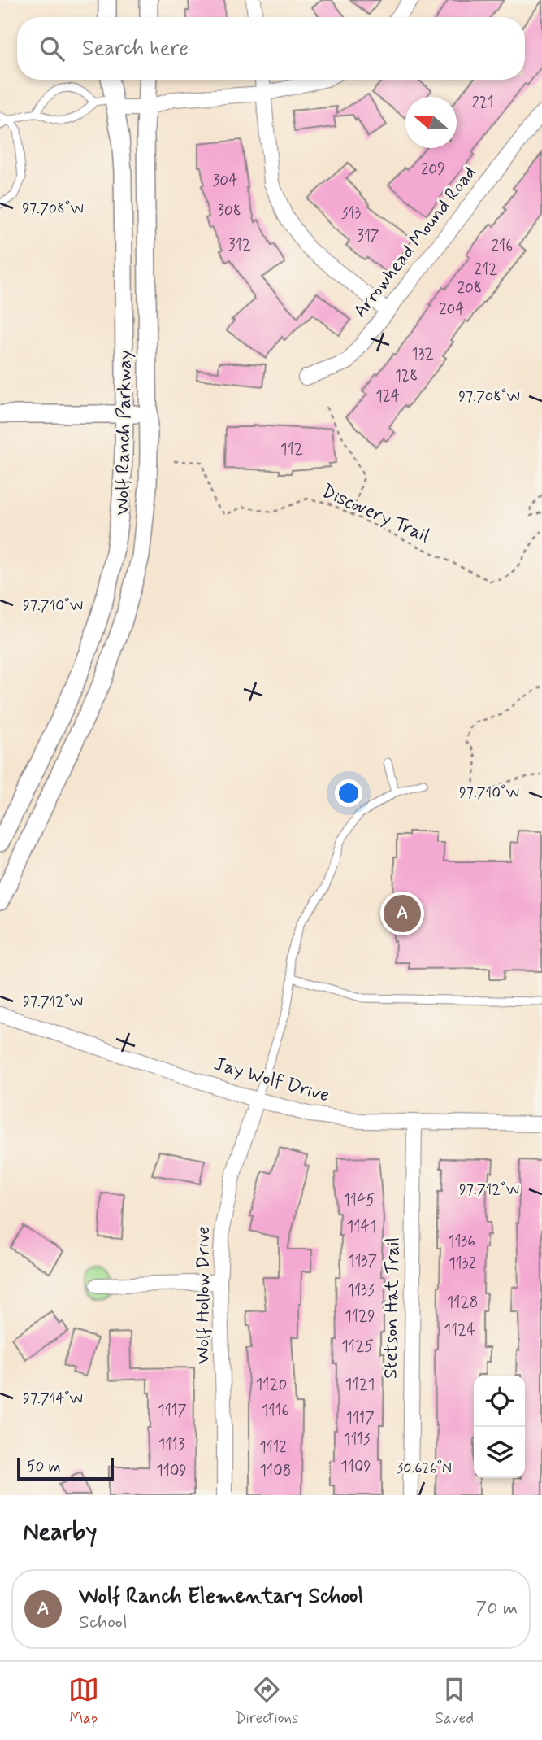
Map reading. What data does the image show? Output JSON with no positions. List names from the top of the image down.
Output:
{
  "streets": {
    "street": [
      "Arrowhead Mound Road",
      "Wolf Ranch Parkway",
      "Jay Wolf Drive",
      "Wolf Hollow Drive",
      "Stetson Hat Trail"
    ],
    "path": ["Discovery Trail"]
  },
  "crossings": [
    ["Jay Wolf Drive", "Wolf Hollow Drive"],
    ["Jay Wolf Drive", "Stetson Hat Trail"]
  ],
  "house_numbers": [
    "221",
    "209",
    "304",
    "308",
    "313",
    "317",
    "312",
    "216",
    "212",
    "208",
    "204",
    "132",
    "128",
    "124",
    "112",
    "1145",
    "1141",
    "1136",
    "1137",
    "1132",
    "1133",
    "1128",
    "1129",
    "1124",
    "1125",
    "1120",
    "1121",
    "1117",
    "1116",
    "1117",
    "1113",
    "1113",
    "1112",
    "1109",
    "1109",
    "1108"
  ],
  "scale_bar": "50 m",
  "north": "left",
  "page": {
    "search": "Search here",
    "pins": "A",
    "scale": "50 m",
    "heading": "Nearby",
    "list": [
      {
        "mark": "A",
        "name": "Wolf Ranch Elementary School",
        "note": "School",
        "value": "70 m"
      }
    ],
    "nav": ["Map", "Directions", "Saved"]
  },
  "coordinates": [
    "97.708°W",
    "97.710°W",
    "97.712°W",
    "97.714°W",
    "30.626°N"
  ]
}
